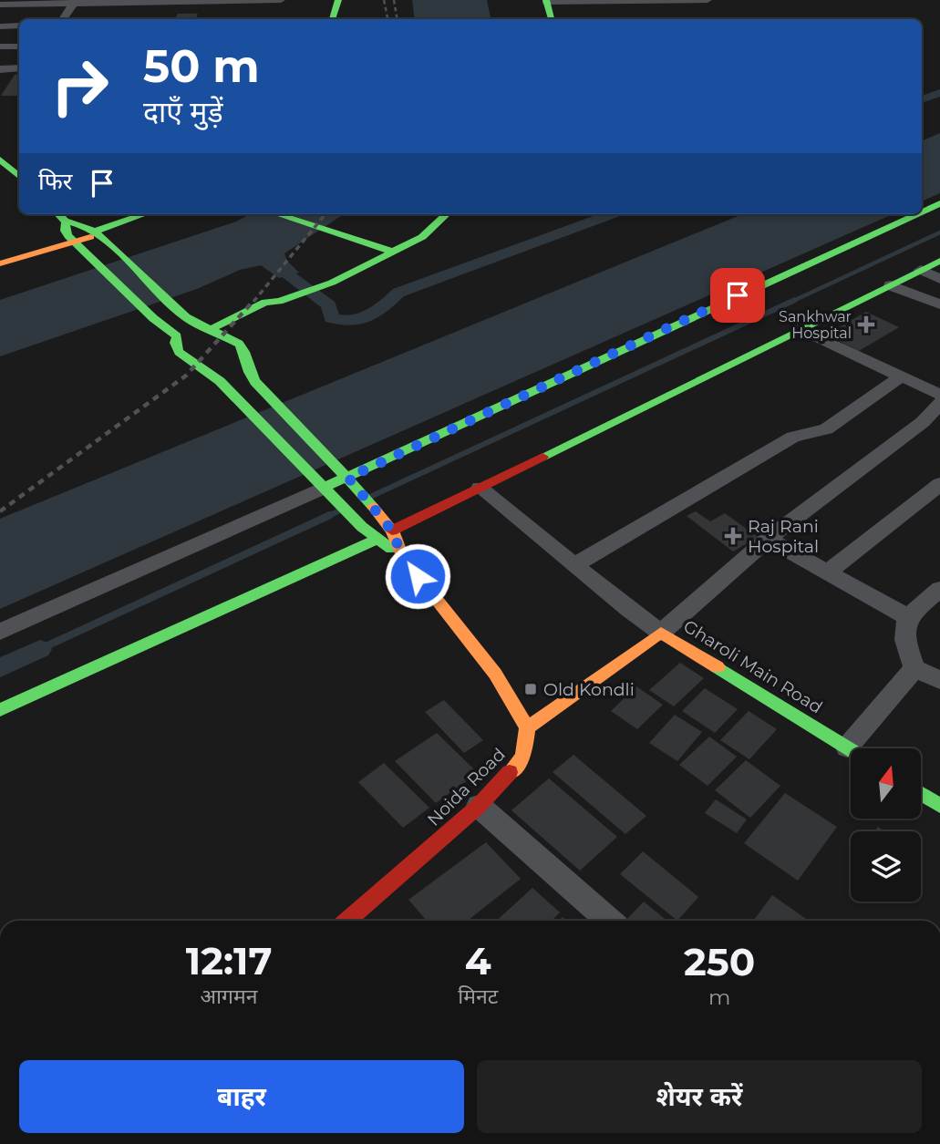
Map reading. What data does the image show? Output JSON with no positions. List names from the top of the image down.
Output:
{
  "streets": {
    "street": ["Gharoli Main Road", "Noida Road"]
  },
  "crossings": [
    ["Gharoli Main Road", "Noida Road"]
  ],
  "places": {
    "health": ["Sankhwar Hospital", "Raj Rani Hospital"],
    "transit": ["Old Kondli"]
  },
  "north": "top",
  "page": {
    "turn": ["50 m", "दाएँ मुड़ें"],
    "then": "फिर",
    "eta": [
      "12:17",
      "आगमन",
      "4",
      "मिनट",
      "250",
      "m"
    ],
    "buttons": ["बाहर", "शेयर करें"]
  }
}
